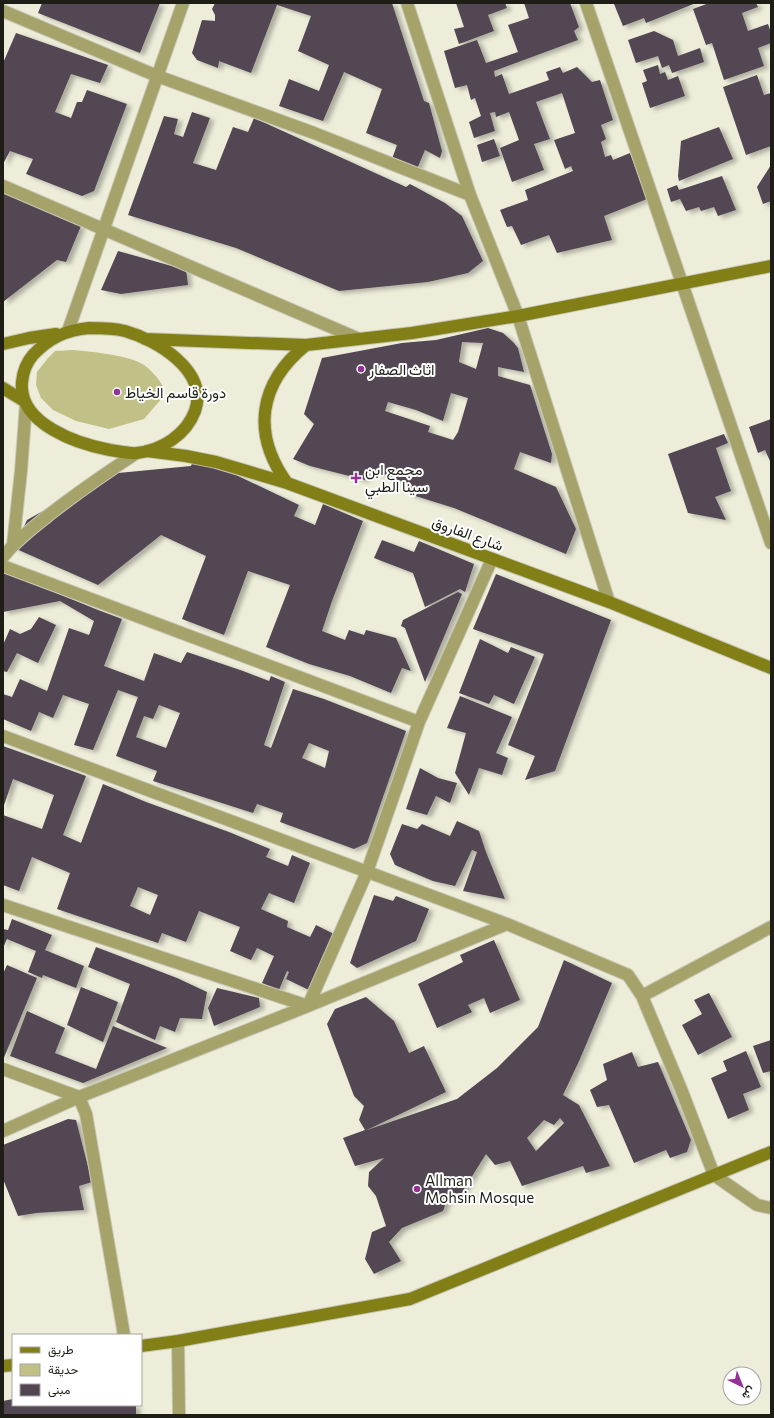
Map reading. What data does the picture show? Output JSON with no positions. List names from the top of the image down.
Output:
{
  "streets": {
    "main road": ["شارع الفاروق"]
  },
  "places": {
    "other": ["اثاث الصفار", "دورة قاسم الخياط", "Allman Mohsin Mosque"],
    "health": ["مجمع ابن سينا الطبي"]
  },
  "legend": ["طريق", "حديقة", "مبنى"],
  "north": "bottom right"
}
